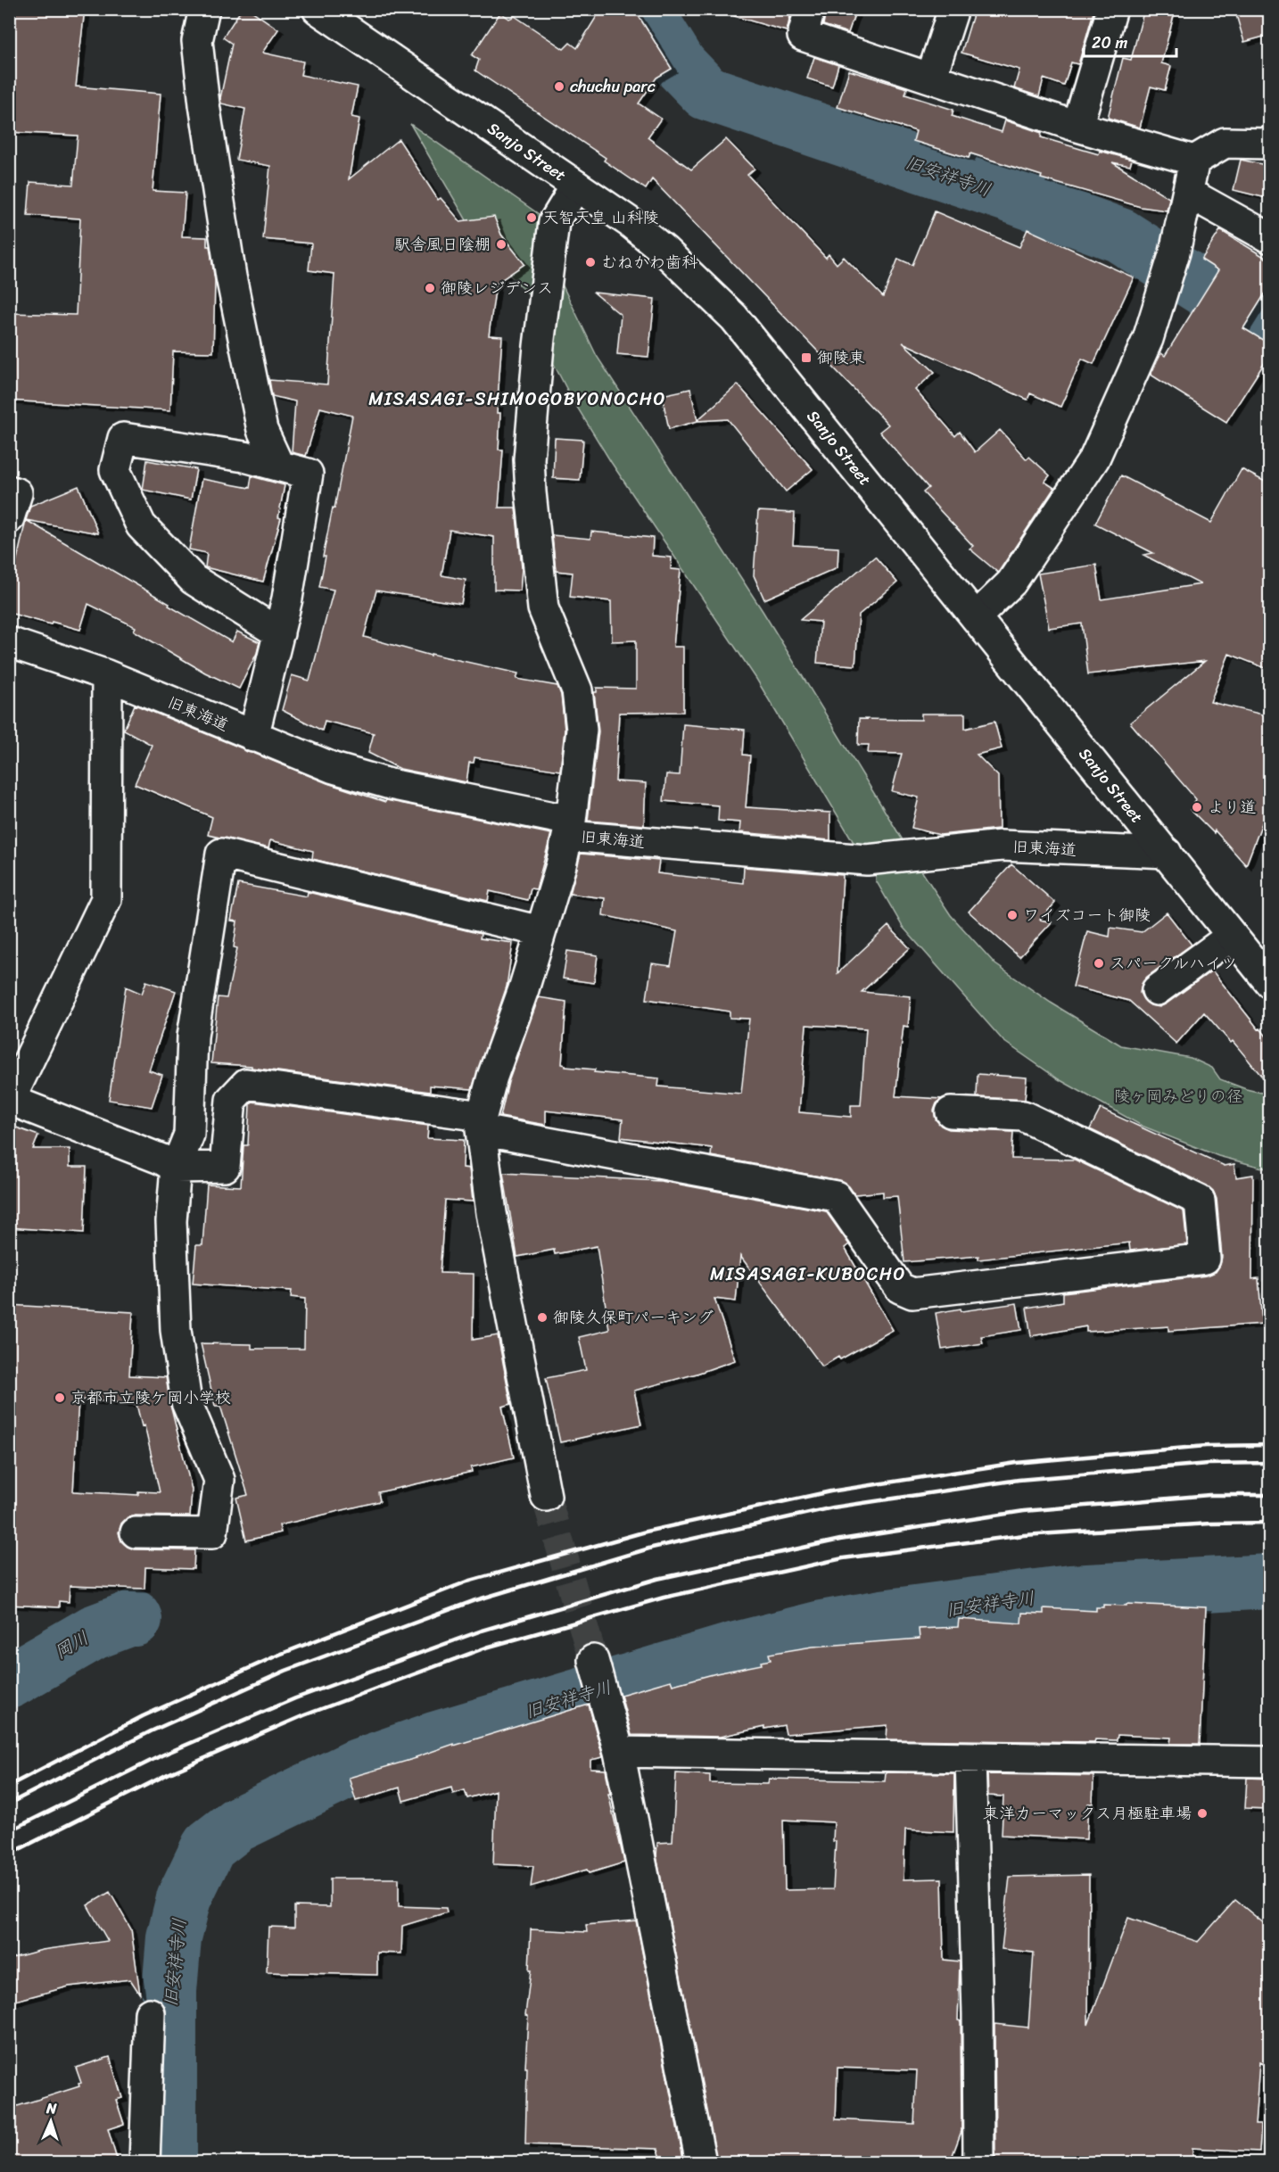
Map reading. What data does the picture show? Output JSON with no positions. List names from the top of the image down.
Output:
{
  "streets": {
    "street": ["Sanjo Street", "旧東海道"]
  },
  "crossings": [
    ["Sanjo Street", "旧東海道"]
  ],
  "districts": ["MISASAGI-SHIMOGOBYONOCHO", "MISASAGI-KUBOCHO"],
  "water": ["旧安祥寺川", "岡川"],
  "parks": ["陵ヶ岡みどりの径"],
  "places": {
    "other": [
      "chuchu parc",
      "天智天皇 山科陵",
      "駅舎風日陰棚",
      "むねかわ歯科",
      "御陵レジデンス",
      "より道",
      "ワイズコート御陵",
      "スパークルハイツ",
      "御陵久保町パーキング",
      "京都市立陵ケ岡小学校",
      "東洋カーマックス月極駐車場"
    ],
    "transit": ["御陵東"]
  },
  "scale_bar": "20 m",
  "north": "top"
}
